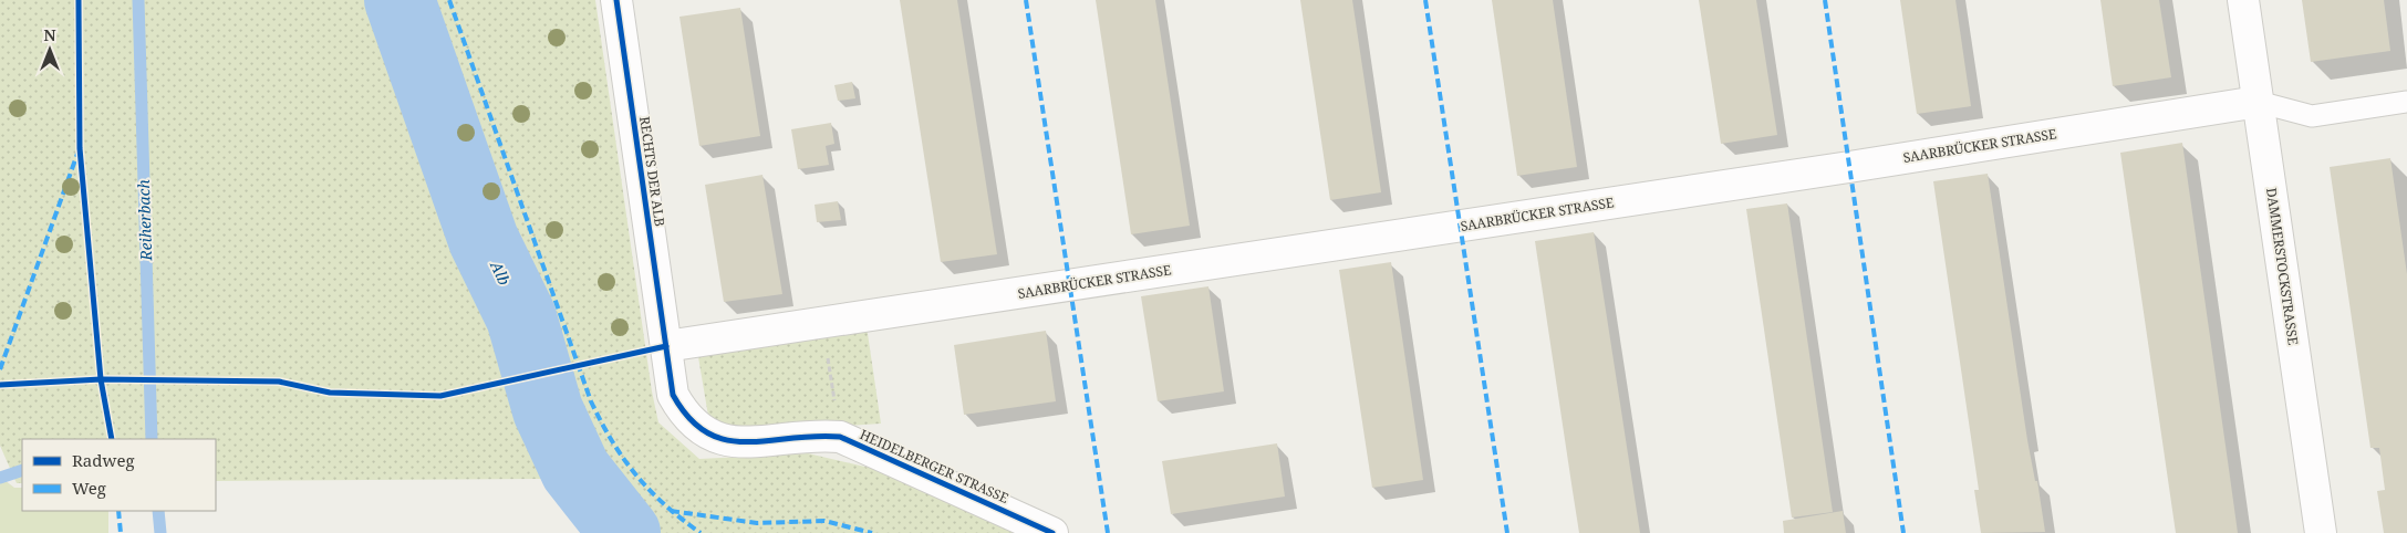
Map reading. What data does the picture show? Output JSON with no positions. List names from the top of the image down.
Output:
{
  "streets": {
    "street": [
      "SAARBRÜCKER STRASSE",
      "RECHTS DER ALB",
      "DAMMERSTOCKSTRASSE",
      "HEIDELBERGER STRASSE"
    ]
  },
  "crossings": [
    ["SAARBRÜCKER STRASSE", "RECHTS DER ALB"],
    ["SAARBRÜCKER STRASSE", "DAMMERSTOCKSTRASSE"],
    ["SAARBRÜCKER STRASSE", "HEIDELBERGER STRASSE"],
    ["RECHTS DER ALB", "HEIDELBERGER STRASSE"]
  ],
  "water": ["Reiherbach", "Alb"],
  "legend": ["Radweg", "Weg"],
  "north": "top"
}
